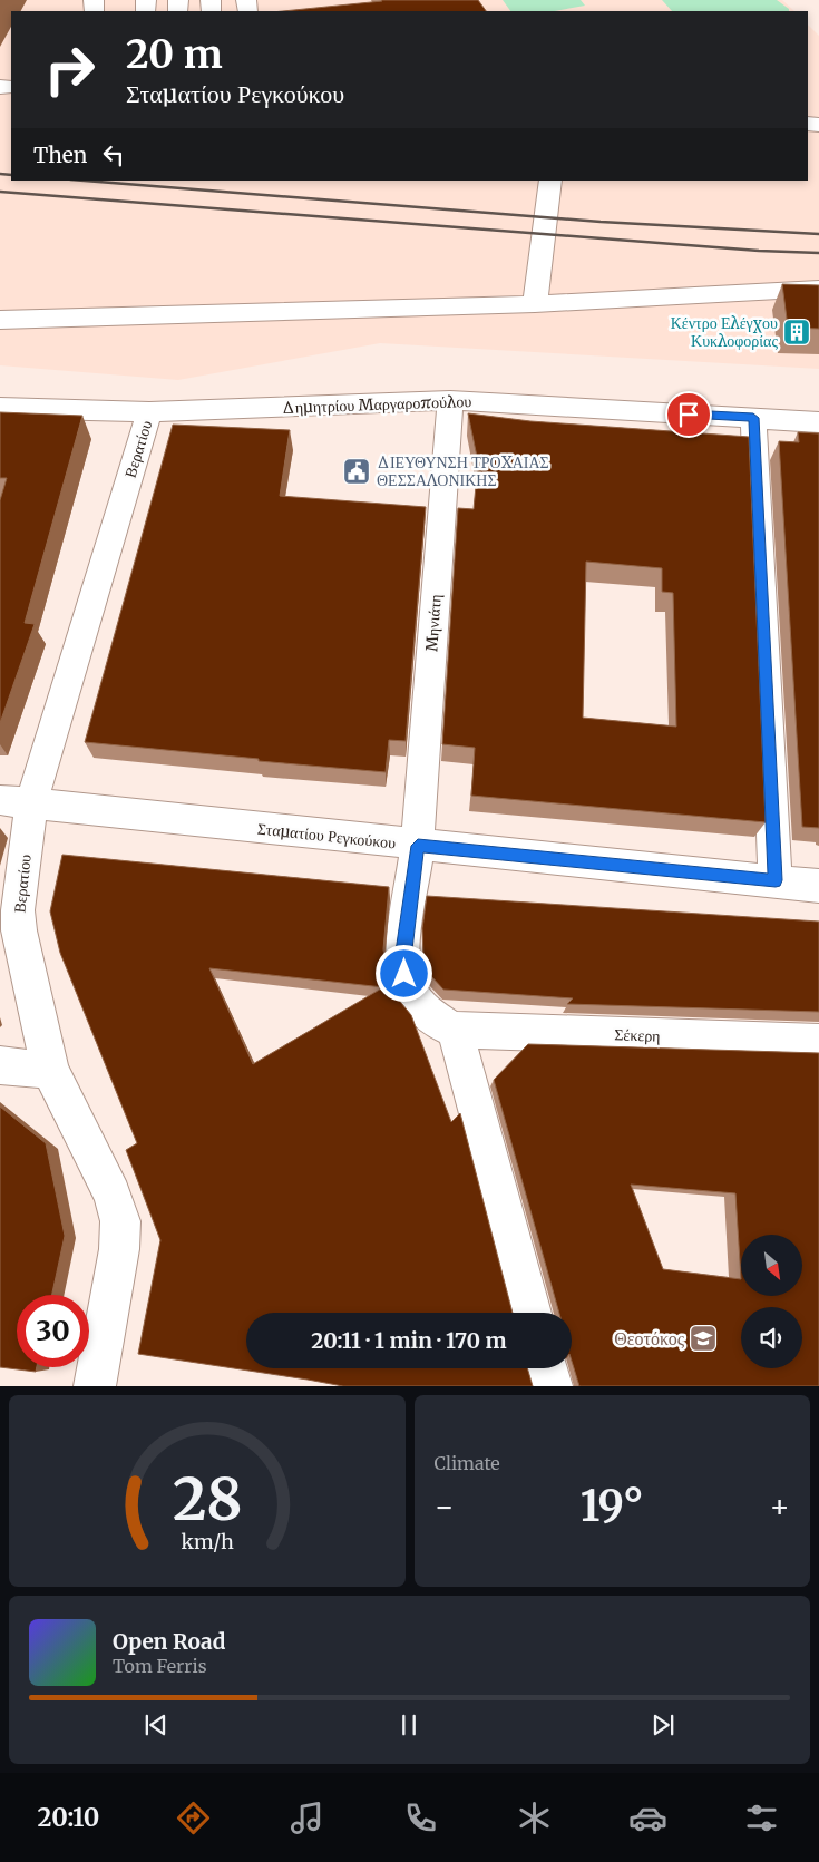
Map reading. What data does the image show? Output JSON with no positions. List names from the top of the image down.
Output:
{
  "streets": {
    "street": [
      "Δημητρίου Μαργαροπούλου",
      "Βερατίου",
      "Μηνιάτη",
      "Σταματίου Ρεγκούκου",
      "Σέκερη"
    ]
  },
  "crossings": [
    ["Δημητρίου Μαργαροπούλου", "Βερατίου"],
    ["Δημητρίου Μαργαροπούλου", "Μηνιάτη"],
    ["Βερατίου", "Σταματίου Ρεγκούκου"],
    ["Μηνιάτη", "Σταματίου Ρεγκούκου"],
    ["Μηνιάτη", "Σέκερη"],
    ["Σταματίου Ρεγκούκου", "Σέκερη"]
  ],
  "places": {
    "building": ["Κέντρο Ελέγχου Κυκλοφορίας"],
    "public building": ["ΔΙΕΥΘΥΝΣΗ ΤΡΟΧΑΙΑΣ ΘΕΣΣΑΛΟΝΙΚΗΣ"],
    "school or university": ["Θεοτόκος"]
  },
  "north": "bottom right",
  "page": {
    "turn": ["20 m", "Σταματίου Ρεγκούκου"],
    "then": "Then",
    "limit": "30",
    "trip": "20:11 · 1 min · 170 m",
    "tile": "Climate",
    "heat": ["−", "19°", "+"],
    "song": ["Open Road", "Tom Ferris"],
    "tabs": "20:10",
    "gauge": ["28", "km/h"]
  }
}
